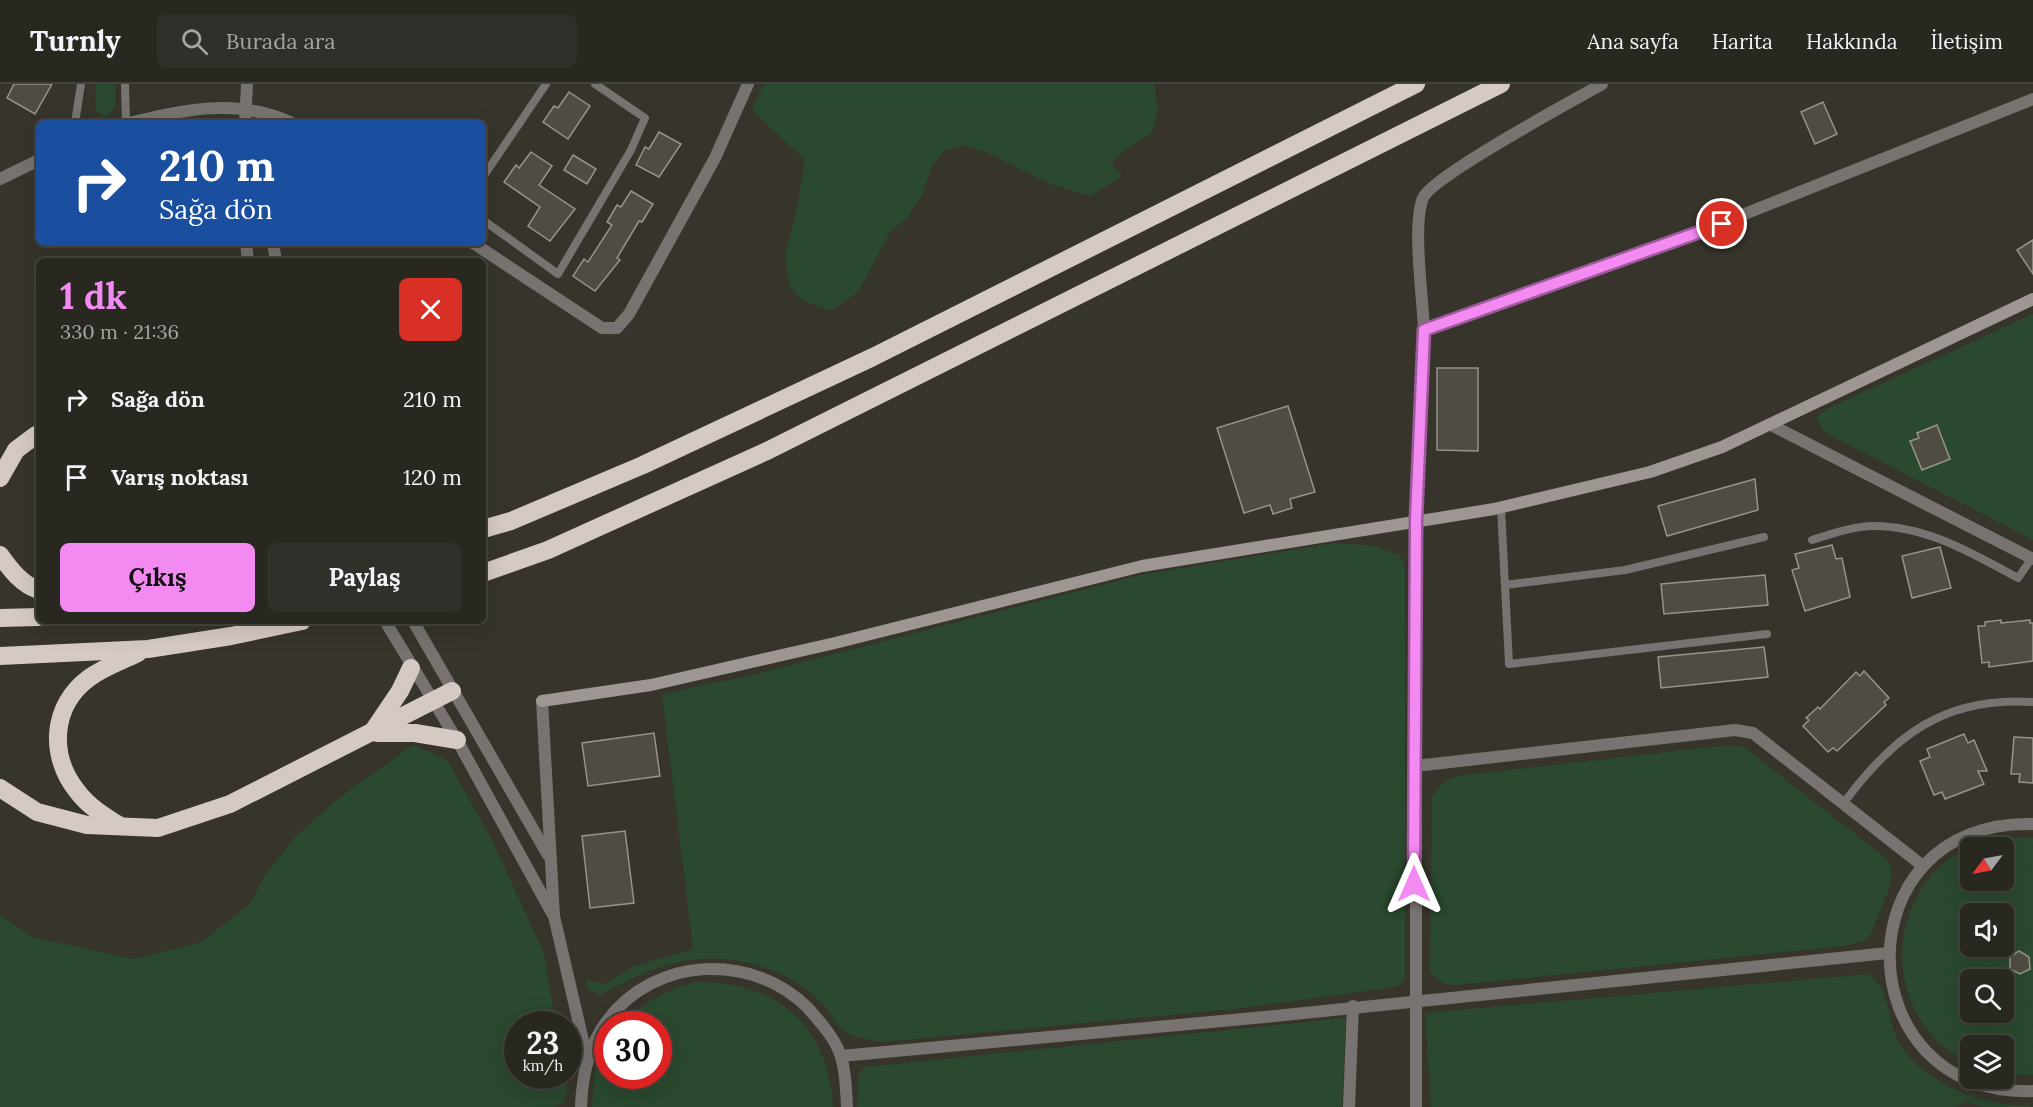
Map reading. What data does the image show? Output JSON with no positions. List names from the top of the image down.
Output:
{
  "north": "bottom left",
  "page": {
    "header": "Turnly",
    "search": "Burada ara",
    "nav": [
      "Ana sayfa",
      "Harita",
      "Hakkında",
      "İletişim"
    ],
    "turn": ["210 m", "Sağa dön"],
    "heading": ["1 dk", "330 m · 21:36"],
    "list": [
      {
        "name": "Sağa dön",
        "value": "210 m"
      },
      {
        "name": "Varış noktası",
        "value": "120 m"
      }
    ],
    "buttons": ["Çıkış", "Paylaş"],
    "speed": "23 km/h",
    "limit": "30"
  }
}
